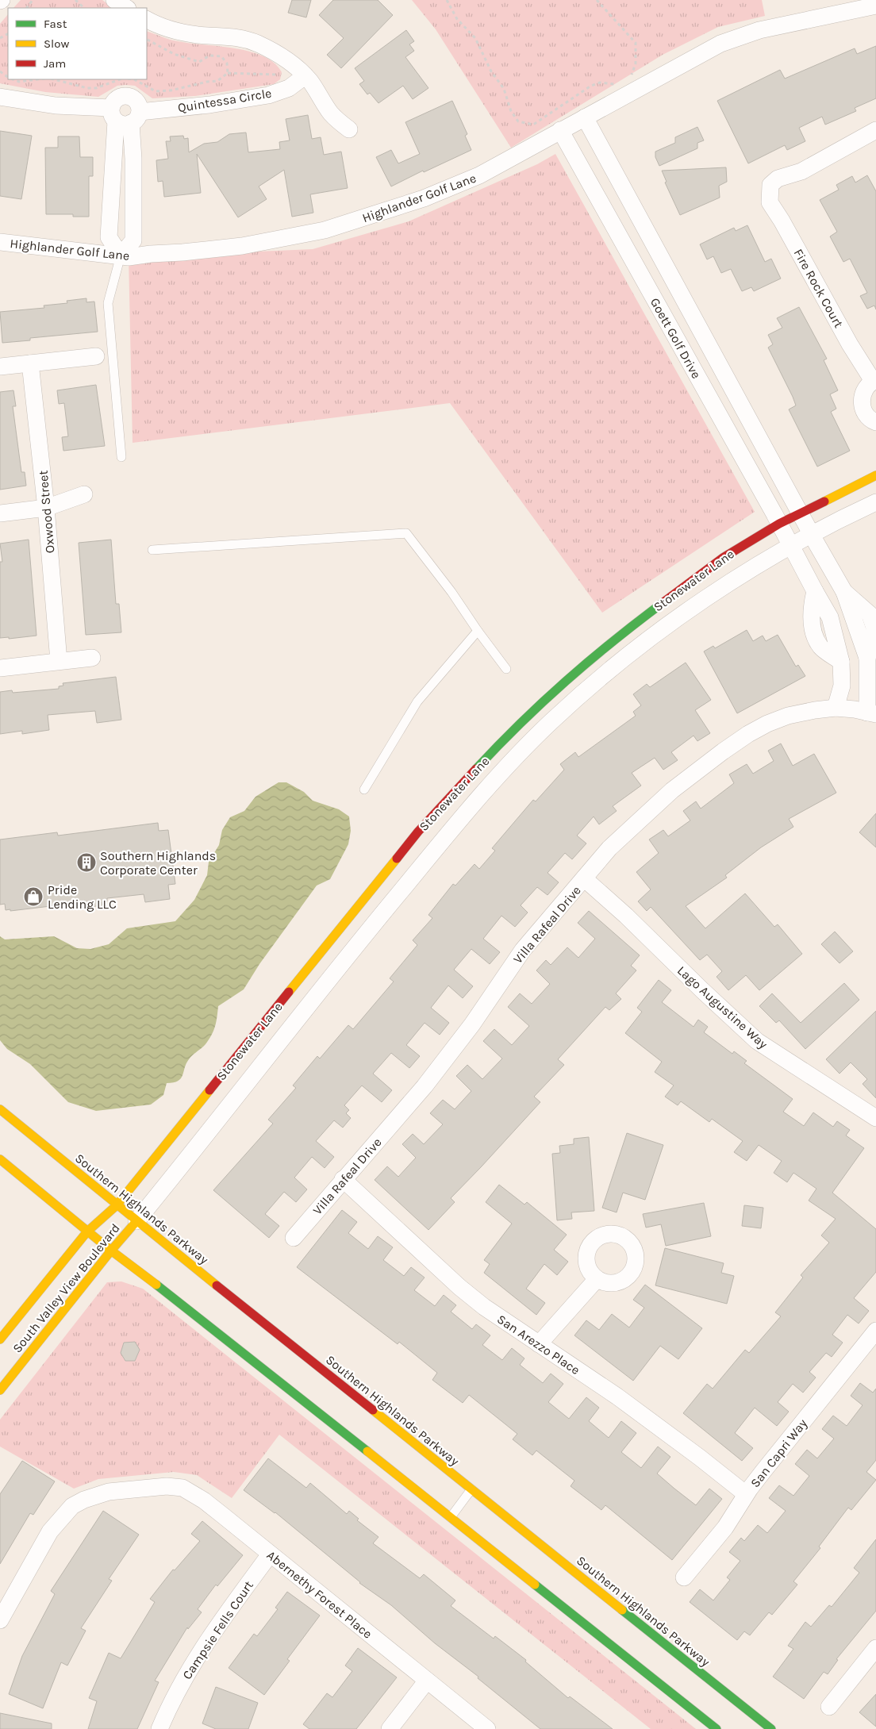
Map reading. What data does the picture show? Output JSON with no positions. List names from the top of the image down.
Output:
{
  "streets": {
    "main road": ["Stonewater Lane", "Southern Highlands Parkway", "South Valley View Boulevard"],
    "street": [
      "Quintessa Circle",
      "Highlander Golf Lane",
      "Fire Rock Court",
      "Goett Golf Drive",
      "Oxwood Street",
      "Villa Rafeal Drive",
      "Lago Augustine Way",
      "San Arezzo Place",
      "San Capri Way",
      "Abernethy Forest Place",
      "Campsie Fells Court"
    ]
  },
  "crossings": [
    ["Highlander Golf Lane", "Goett Golf Drive"],
    ["Goett Golf Drive", "Stonewater Lane"],
    ["Goett Golf Drive", "Villa Rafeal Drive"],
    ["Stonewater Lane", "Southern Highlands Parkway"],
    ["Stonewater Lane", "South Valley View Boulevard"],
    ["Villa Rafeal Drive", "Lago Augustine Way"],
    ["Villa Rafeal Drive", "San Arezzo Place"],
    ["Southern Highlands Parkway", "South Valley View Boulevard"],
    ["San Arezzo Place", "San Capri Way"],
    ["Abernethy Forest Place", "Campsie Fells Court"]
  ],
  "places": {
    "building": ["Southern Highlands Corporate Center"],
    "shop": ["Pride Lending LLC"]
  },
  "legend": ["Fast", "Slow", "Jam"]
}
